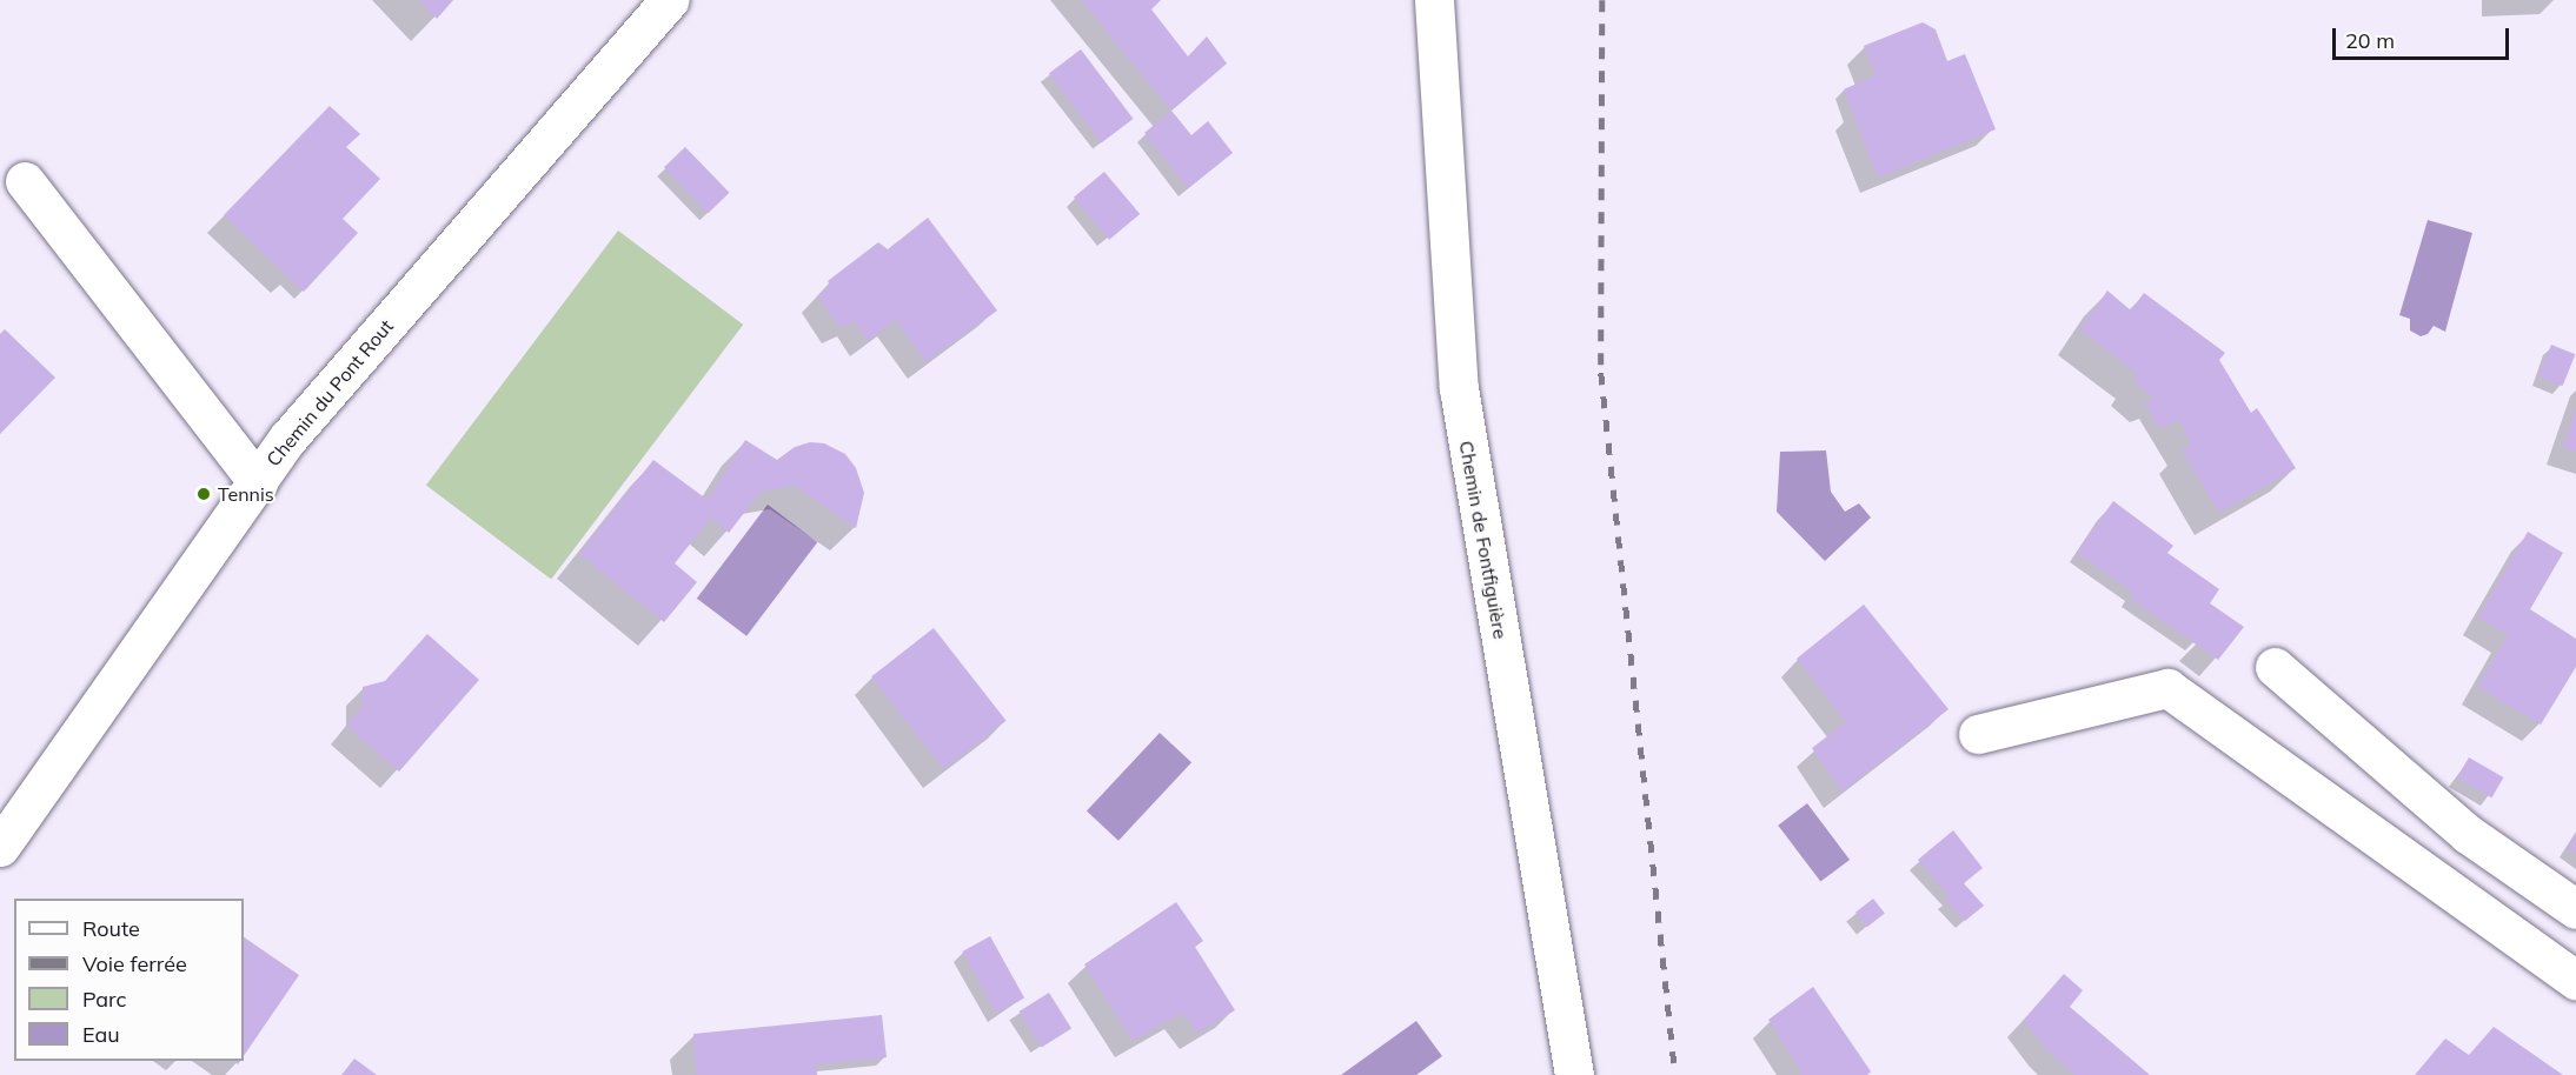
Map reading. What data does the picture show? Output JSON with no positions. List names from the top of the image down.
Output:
{
  "streets": {
    "street": ["Chemin du Pont Rout", "Chemin de Fontfiguière"]
  },
  "places": ["Tennis"],
  "legend": [
    "Route",
    "Voie ferrée",
    "Parc",
    "Eau"
  ],
  "scale_bar": "20 m"
}
